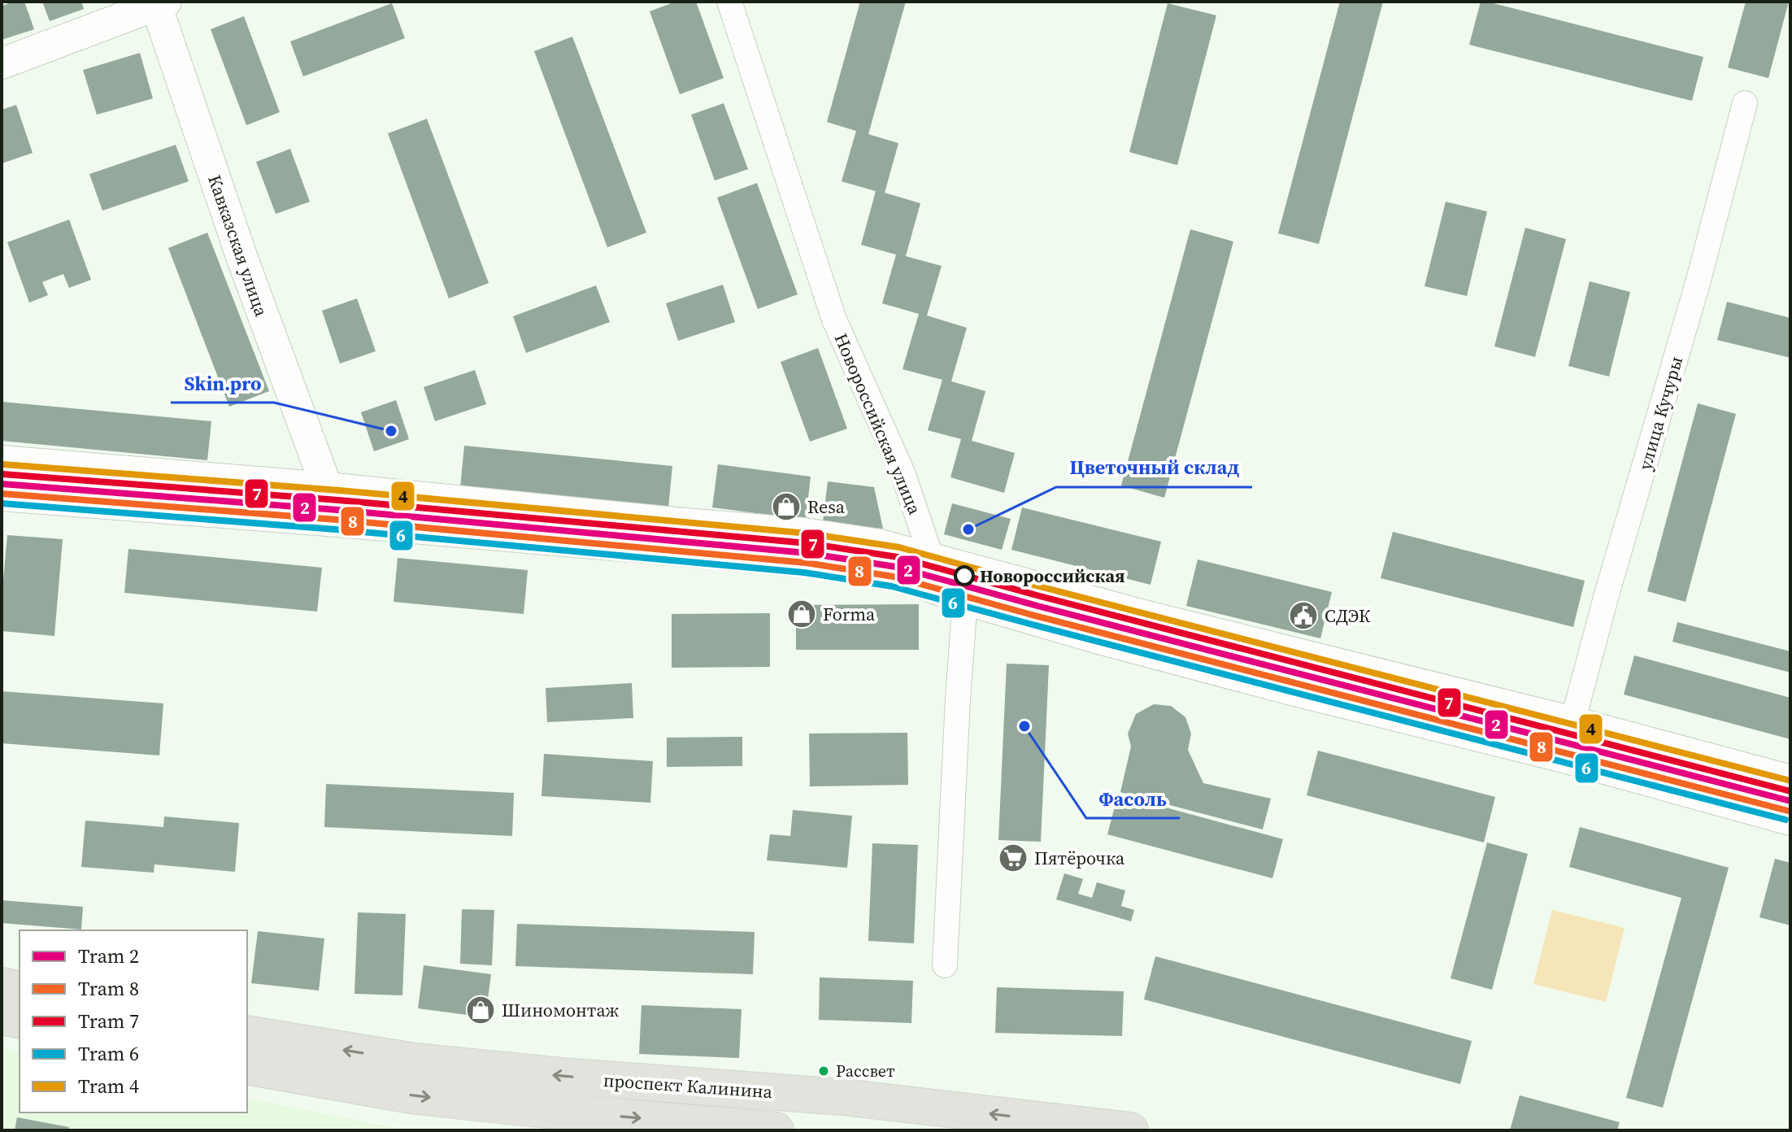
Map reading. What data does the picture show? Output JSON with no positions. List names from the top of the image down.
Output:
{
  "streets": {
    "main road": ["проспект Калинина"],
    "street": ["Кавказская улица", "улица Кучуры", "Новороссийская улица"]
  },
  "places": {
    "other": [
      "Skin.pro",
      "Цветочный склад",
      "Новороссийская",
      "Фасоль",
      "Рассвет"
    ],
    "shop": ["Resa", "Forma", "Шиномонтаж"],
    "public building": ["СДЭК"],
    "supermarket": ["Пятёрочка"]
  },
  "lines": [
    "tram line 4",
    "tram line 7",
    "tram line 2",
    "tram line 8",
    "tram line 6"
  ],
  "legend": [
    "Tram 2",
    "Tram 8",
    "Tram 7",
    "Tram 6",
    "Tram 4"
  ]
}
